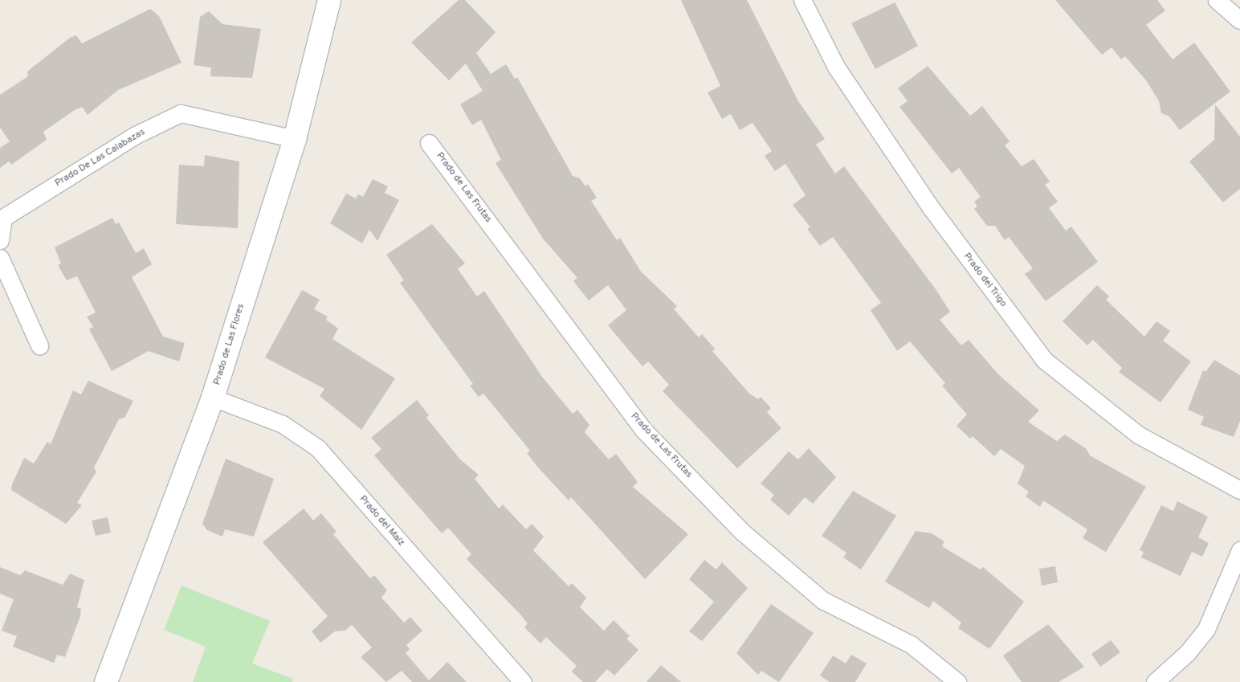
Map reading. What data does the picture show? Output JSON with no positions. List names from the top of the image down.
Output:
{
  "streets": {
    "street": [
      "Prado De Las Calabazas",
      "Prado de Las Frutas",
      "Prado del Trigo",
      "Prado de Las Flores",
      "Prado del Maíz"
    ]
  },
  "crossings": [
    ["Prado De Las Calabazas", "Prado de Las Flores"],
    ["Prado de Las Flores", "Prado del Maíz"]
  ]
}
